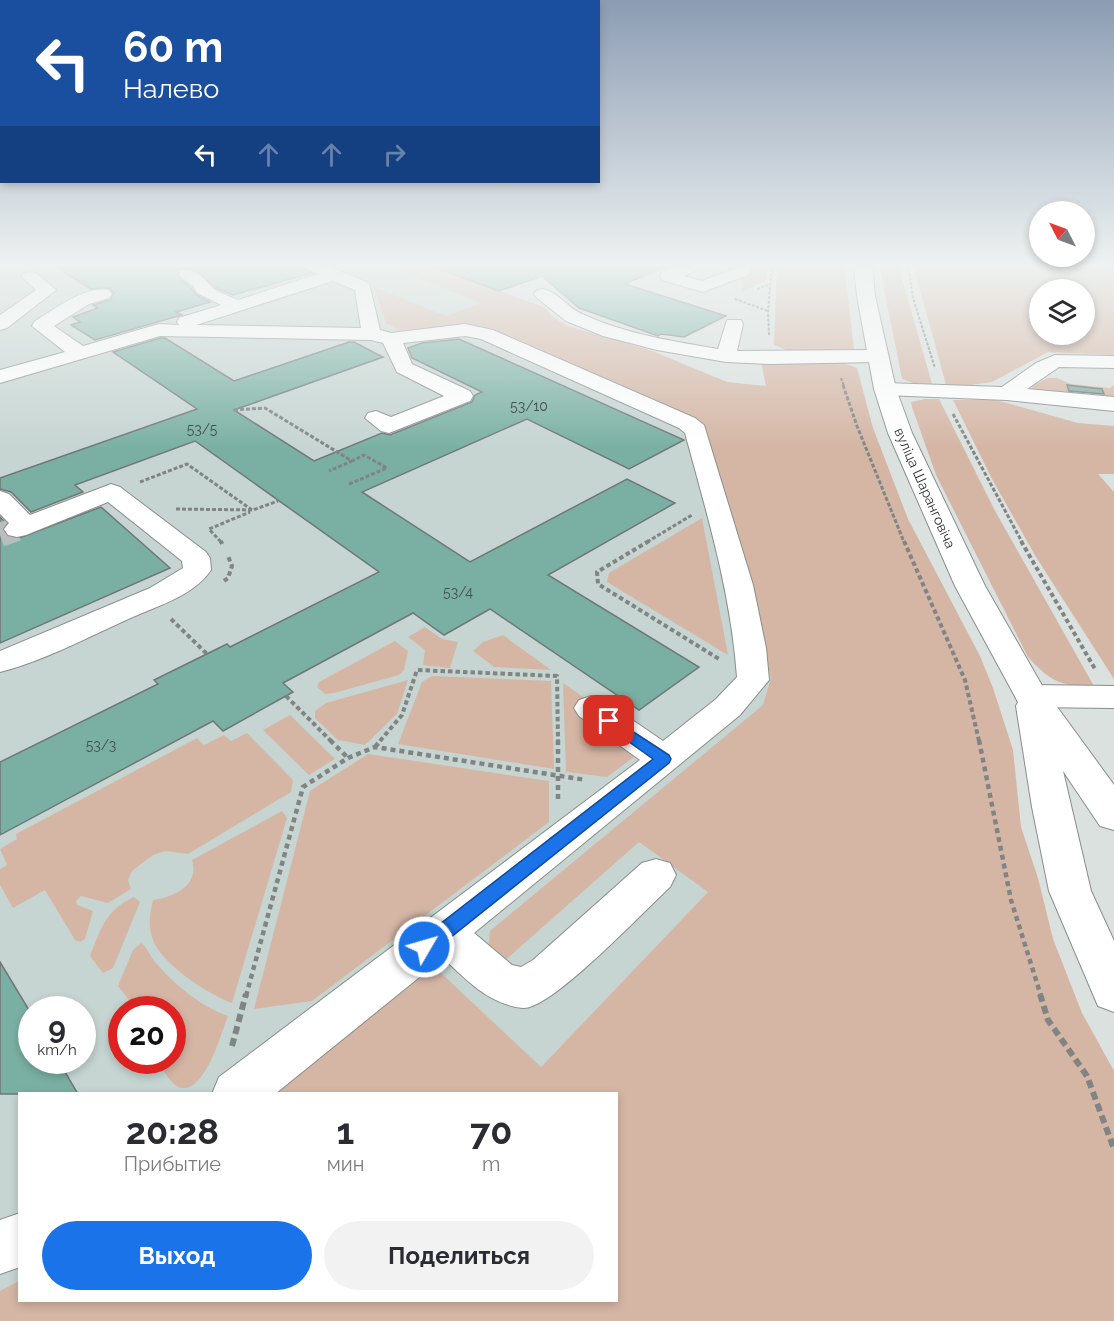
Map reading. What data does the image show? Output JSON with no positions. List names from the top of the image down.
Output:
{
  "streets": {
    "main road": ["вуліца Шаранговіча"]
  },
  "house_numbers": [
    "53/10",
    "53/5",
    "53/4",
    "53/3"
  ],
  "north": "top left",
  "page": {
    "turn": ["60 m", "Налево"],
    "speed": "9 km/h",
    "limit": "20",
    "eta": [
      "20:28",
      "Прибытие",
      "1",
      "мин",
      "70",
      "m"
    ],
    "buttons": ["Выход", "Поделиться"]
  }
}
